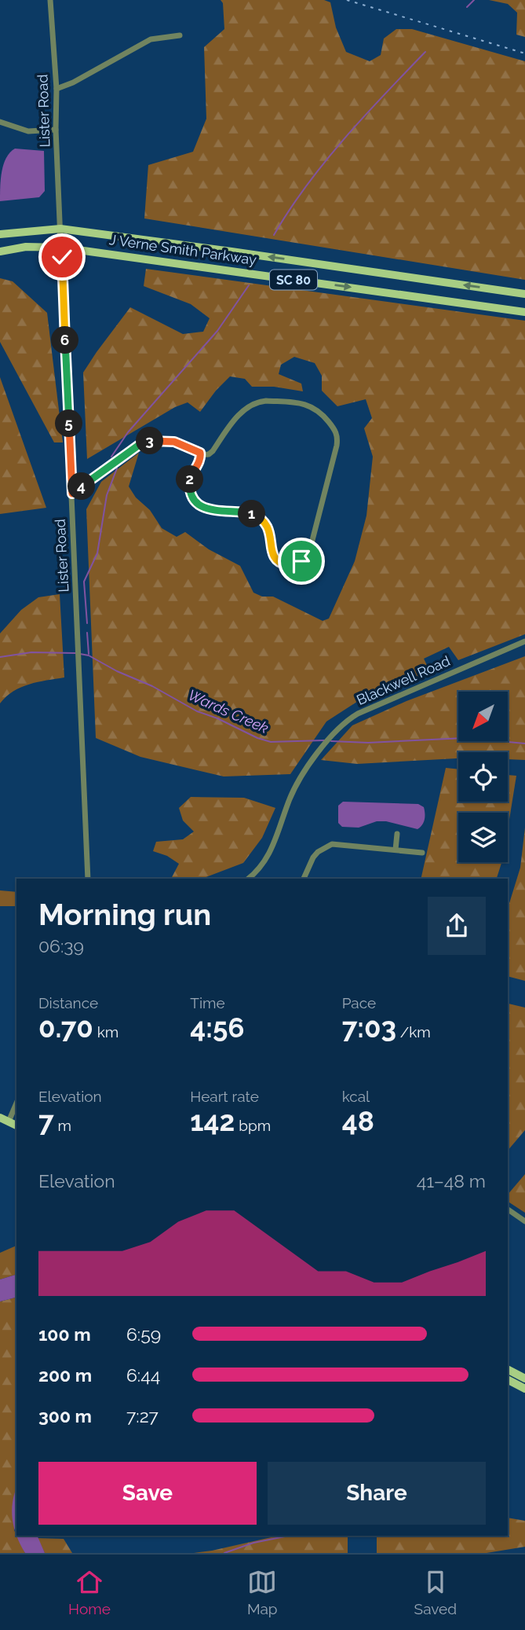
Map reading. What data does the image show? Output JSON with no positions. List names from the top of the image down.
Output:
{
  "streets": {
    "main road": ["J Verne Smith Parkway", "SC 80"],
    "street": ["Lister Road", "Blackwell Road"]
  },
  "crossings": [
    ["Lister Road", "J Verne Smith Parkway"]
  ],
  "water": ["Wards Creek"],
  "north": "bottom left",
  "page": {
    "pins": [
      "6",
      "5",
      "3",
      "2",
      "4",
      "1"
    ],
    "heading": ["Morning run", "06:39"],
    "stats": [
      ["Distance", "0.70 km"],
      ["Time", "4:56"],
      ["Pace", "7:03 /km"],
      ["Elevation", "7 m"],
      ["Heart rate", "142 bpm"],
      ["kcal", "48"]
    ],
    "chart": ["Elevation", "41–48 m"],
    "list": [
      {
        "name": "100 m",
        "note": "6:59"
      },
      {
        "name": "200 m",
        "note": "6:44"
      },
      {
        "name": "300 m",
        "note": "7:27"
      }
    ],
    "buttons": ["Save", "Share"],
    "tabs": ["Home", "Map", "Saved"]
  }
}
